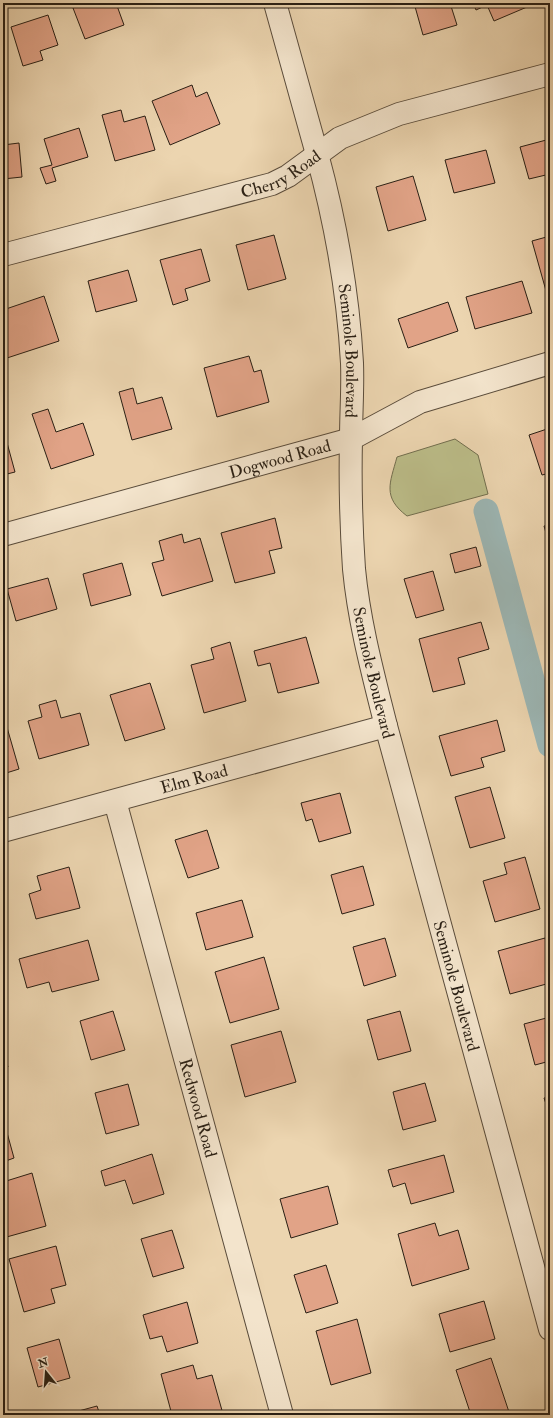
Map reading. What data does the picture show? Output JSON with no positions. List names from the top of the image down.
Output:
{
  "streets": {
    "street": [
      "Cherry Road",
      "Seminole Boulevard",
      "Dogwood Road",
      "Elm Road",
      "Redwood Road"
    ]
  },
  "crossings": [
    ["Cherry Road", "Seminole Boulevard"],
    ["Seminole Boulevard", "Dogwood Road"],
    ["Seminole Boulevard", "Elm Road"],
    ["Elm Road", "Redwood Road"]
  ],
  "north": "top"
}
